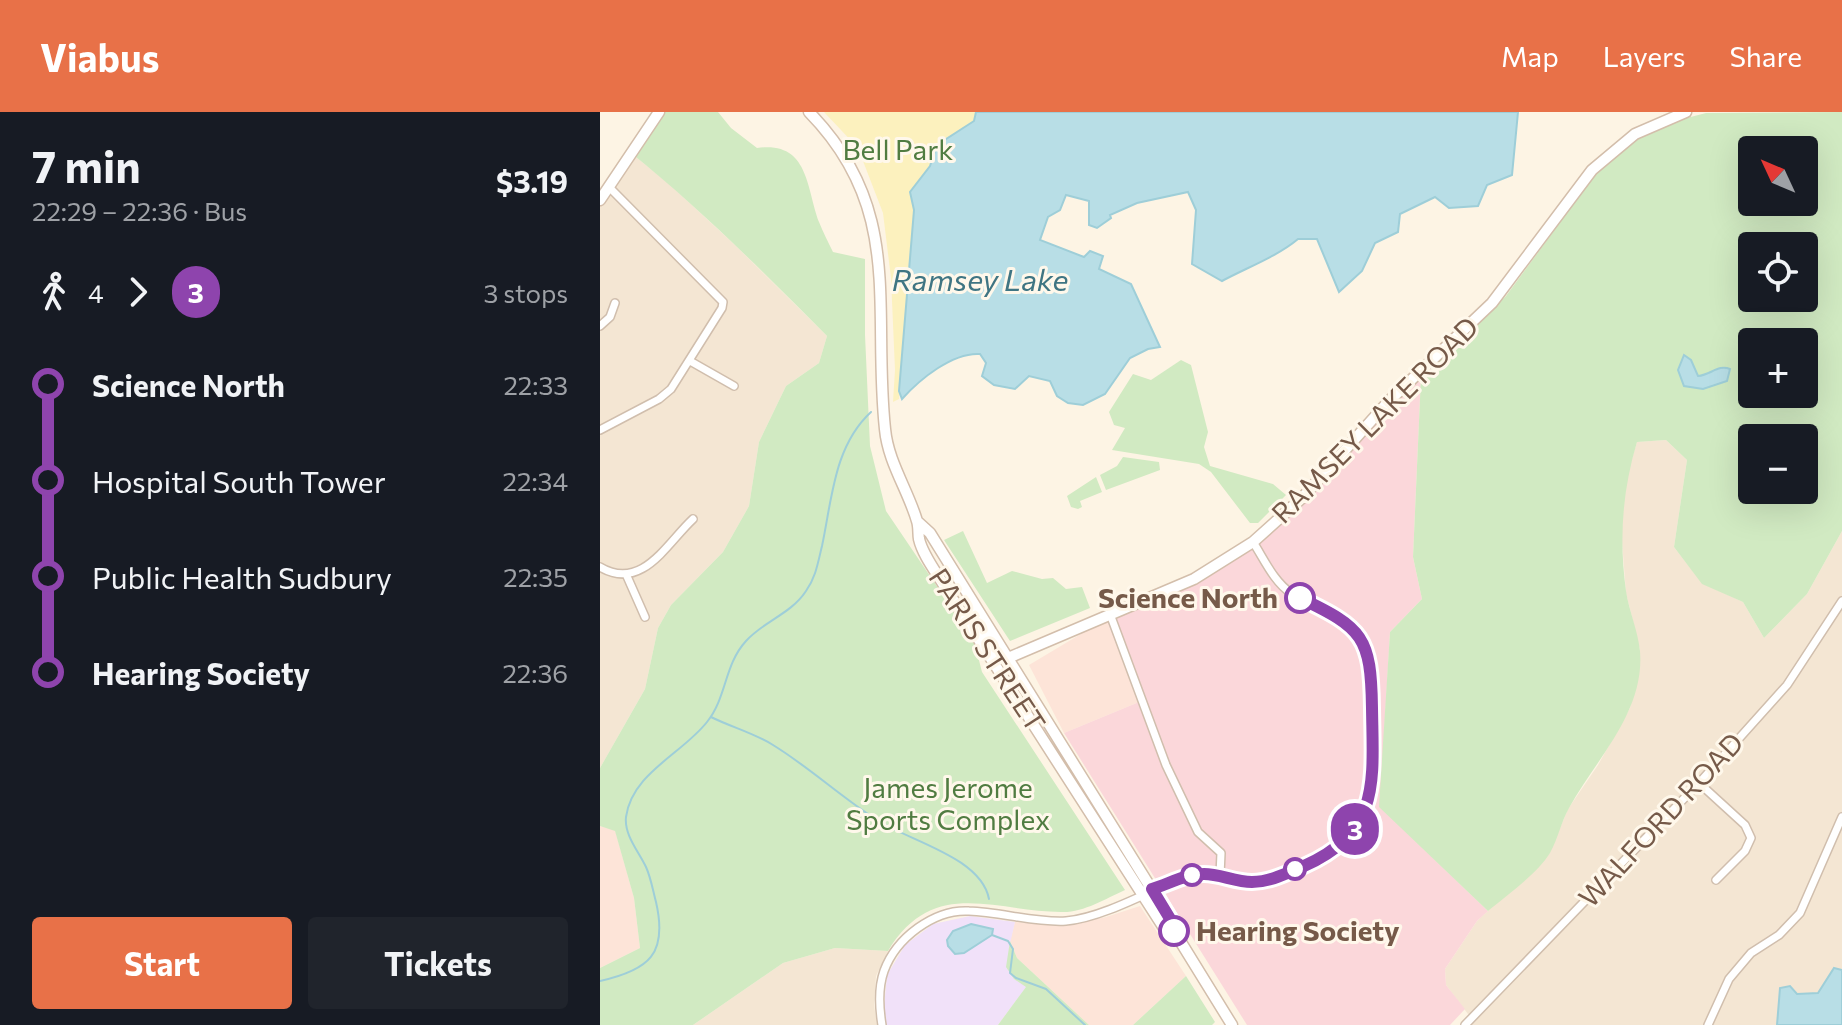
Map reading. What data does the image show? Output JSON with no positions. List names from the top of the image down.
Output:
{
  "streets": {
    "main road": ["RAMSEY LAKE ROAD", "PARIS STREET"],
    "street": ["WALFORD ROAD"]
  },
  "crossings": [
    ["RAMSEY LAKE ROAD", "PARIS STREET"]
  ],
  "water": ["Ramsey Lake"],
  "parks": ["Bell Park", "James Jerome Sports Complex"],
  "places": ["Science North", "Hearing Society"],
  "lines": ["bus line 3"],
  "north": "top left",
  "page": {
    "header": "Viabus",
    "nav": ["Map", "Layers", "Share"],
    "heading": ["7 min", "22:29 – 22:36 · Bus", "$3.19"],
    "on_map": "3",
    "map_buttons": ["+", "−"],
    "legs": ["4", "3", "3 stops"],
    "list": [
      {
        "name": "Science North",
        "value": "22:33"
      },
      {
        "name": "Hospital South Tower",
        "value": "22:34"
      },
      {
        "name": "Public Health Sudbury",
        "value": "22:35"
      },
      {
        "name": "Hearing Society",
        "value": "22:36"
      }
    ],
    "buttons": ["Start", "Tickets"]
  }
}
